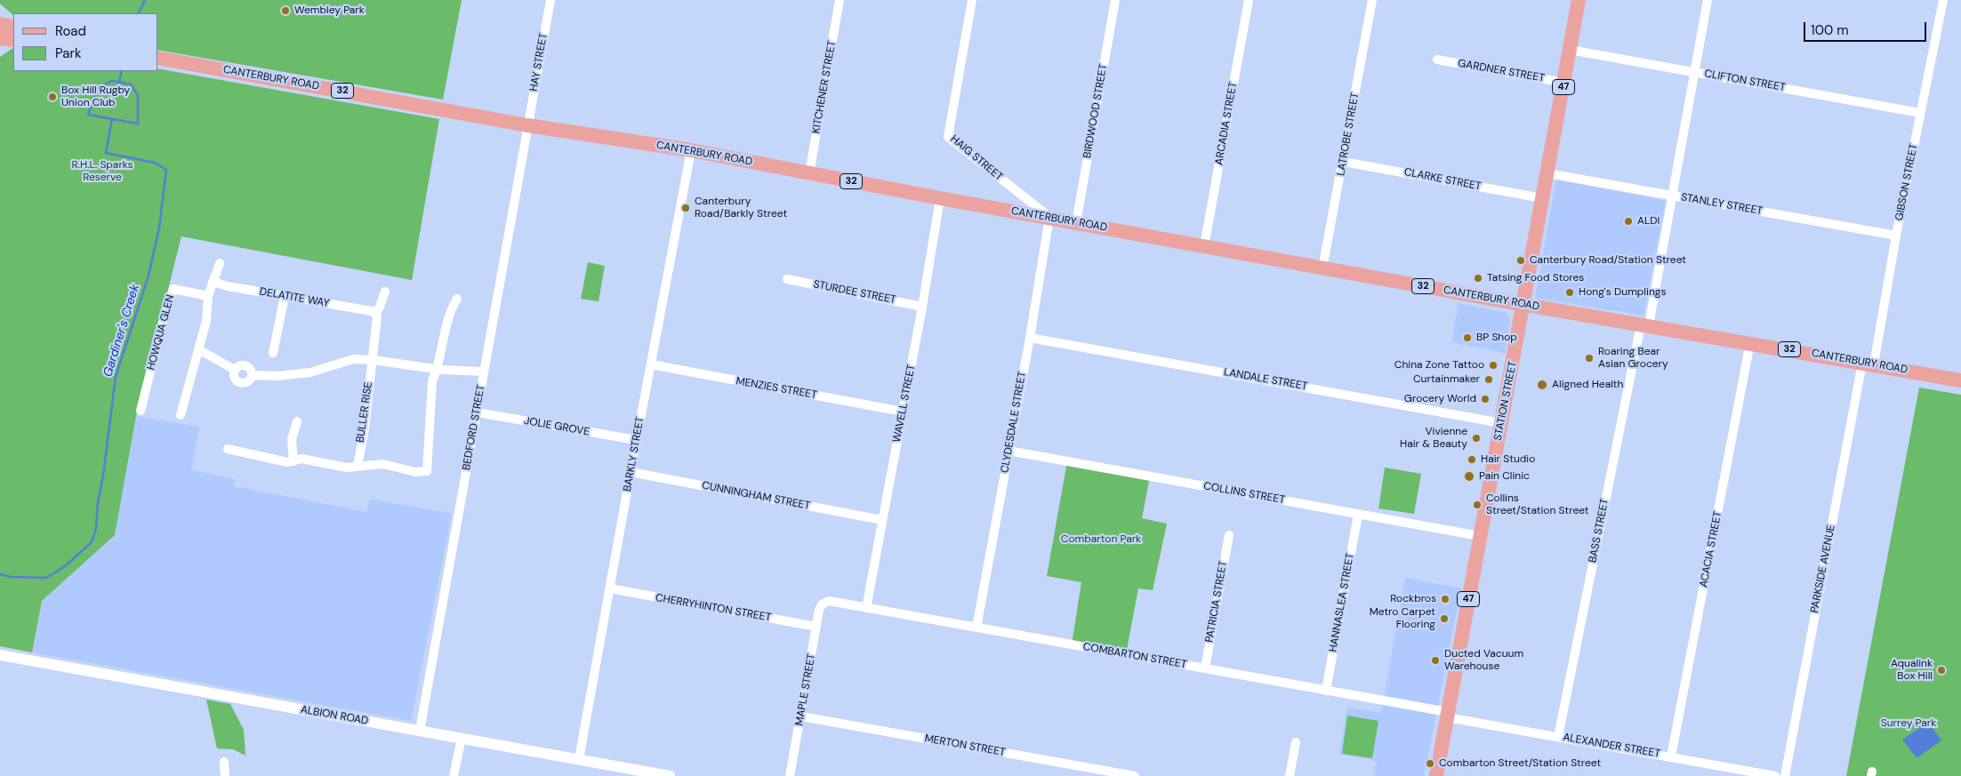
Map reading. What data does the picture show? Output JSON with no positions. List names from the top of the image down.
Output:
{
  "streets": {
    "main road": [
      "CANTERBURY ROAD",
      "47",
      "32",
      "STATION STREET"
    ],
    "street": [
      "HAY STREET",
      "GARDNER STREET",
      "CLIFTON STREET",
      "KITCHENER STREET",
      "BIRDWOOD STREET",
      "ARCADIA STREET",
      "LATROBE STREET",
      "HAIG STREET",
      "CLARKE STREET",
      "GIBSON STREET",
      "STANLEY STREET",
      "STURDEE STREET",
      "DELATITE WAY",
      "HOWQUA GLEN",
      "LANDALE STREET",
      "MENZIES STREET",
      "WAVELL STREET",
      "BULLER RISE",
      "CLYDESDALE STREET",
      "JOLIE GROVE",
      "BEDFORD STREET",
      "BARKLY STREET",
      "COLLINS STREET",
      "CUNNINGHAM STREET",
      "BASS STREET",
      "ACACIA STREET",
      "PARKSIDE AVENUE",
      "PATRICIA STREET",
      "HANNASLEA STREET",
      "CHERRYHINTON STREET",
      "COMBARTON STREET",
      "MAPLE STREET",
      "ALBION ROAD",
      "MERTON STREET",
      "ALEXANDER STREET"
    ]
  },
  "crossings": [
    ["HAY STREET", "CANTERBURY ROAD"],
    ["HAY STREET", "BEDFORD STREET"],
    ["GARDNER STREET", "STATION STREET"],
    ["CANTERBURY ROAD", "KITCHENER STREET"],
    ["CANTERBURY ROAD", "BIRDWOOD STREET"],
    ["CANTERBURY ROAD", "ARCADIA STREET"],
    ["CANTERBURY ROAD", "LATROBE STREET"],
    ["CANTERBURY ROAD", "HAIG STREET"],
    ["CANTERBURY ROAD", "GIBSON STREET"],
    ["CANTERBURY ROAD", "STATION STREET"],
    ["CANTERBURY ROAD", "WAVELL STREET"],
    ["CANTERBURY ROAD", "CLYDESDALE STREET"],
    ["CANTERBURY ROAD", "BEDFORD STREET"],
    ["CANTERBURY ROAD", "BARKLY STREET"],
    ["CANTERBURY ROAD", "BASS STREET"],
    ["CANTERBURY ROAD", "ACACIA STREET"],
    ["CANTERBURY ROAD", "PARKSIDE AVENUE"],
    ["CLIFTON STREET", "GIBSON STREET"],
    ["CLIFTON STREET", "STATION STREET"],
    ["CLIFTON STREET", "BASS STREET"],
    ["LATROBE STREET", "CLARKE STREET"],
    ["HAIG STREET", "CLYDESDALE STREET"],
    ["CLARKE STREET", "STATION STREET"],
    ["GIBSON STREET", "STANLEY STREET"],
    ["GIBSON STREET", "PARKSIDE AVENUE"],
    ["STANLEY STREET", "STATION STREET"],
    ["STANLEY STREET", "BASS STREET"],
    ["STURDEE STREET", "WAVELL STREET"],
    ["DELATITE WAY", "BULLER RISE"],
    ["LANDALE STREET", "STATION STREET"],
    ["LANDALE STREET", "CLYDESDALE STREET"],
    ["MENZIES STREET", "WAVELL STREET"],
    ["MENZIES STREET", "BARKLY STREET"],
    ["STATION STREET", "COLLINS STREET"],
    ["STATION STREET", "COMBARTON STREET"],
    ["STATION STREET", "ALEXANDER STREET"],
    ["WAVELL STREET", "CUNNINGHAM STREET"],
    ["WAVELL STREET", "COMBARTON STREET"],
    ["CLYDESDALE STREET", "COLLINS STREET"],
    ["CLYDESDALE STREET", "COMBARTON STREET"],
    ["JOLIE GROVE", "BEDFORD STREET"],
    ["JOLIE GROVE", "BARKLY STREET"],
    ["BEDFORD STREET", "ALBION ROAD"],
    ["BARKLY STREET", "CUNNINGHAM STREET"],
    ["BARKLY STREET", "CHERRYHINTON STREET"],
    ["BARKLY STREET", "ALBION ROAD"],
    ["COLLINS STREET", "HANNASLEA STREET"],
    ["BASS STREET", "ALEXANDER STREET"],
    ["ACACIA STREET", "ALEXANDER STREET"],
    ["PATRICIA STREET", "COMBARTON STREET"],
    ["HANNASLEA STREET", "COMBARTON STREET"],
    ["CHERRYHINTON STREET", "MAPLE STREET"],
    ["COMBARTON STREET", "MAPLE STREET"],
    ["COMBARTON STREET", "ALEXANDER STREET"],
    ["MAPLE STREET", "MERTON STREET"]
  ],
  "water": ["Gardiner's Creek"],
  "parks": ["R.H.L. Sparks Reserve", "Combarton Park", "Surrey Park"],
  "places": [
    "Wembley Park",
    "Box Hill Rugby Union Club",
    "Canterbury Road/Barkly Street",
    "ALDI",
    "Canterbury Road/Station Street",
    "Tatsing Food Stores",
    "Hong's Dumplings",
    "BP Shop",
    "Roaring Bear Asian Grocery",
    "China Zone Tattoo",
    "Curtainmaker",
    "Aligned Health",
    "Grocery World",
    "Vivienne Hair & Beauty",
    "Hair Studio",
    "Pain Clinic",
    "Collins Street/Station Street",
    "Rockbros",
    "Metro Carpet Flooring",
    "Ducted Vacuum Warehouse",
    "Aqualink Box Hill",
    "Combarton Street/Station Street"
  ],
  "legend": ["Road", "Park"],
  "scale_bar": "100 m"
}
